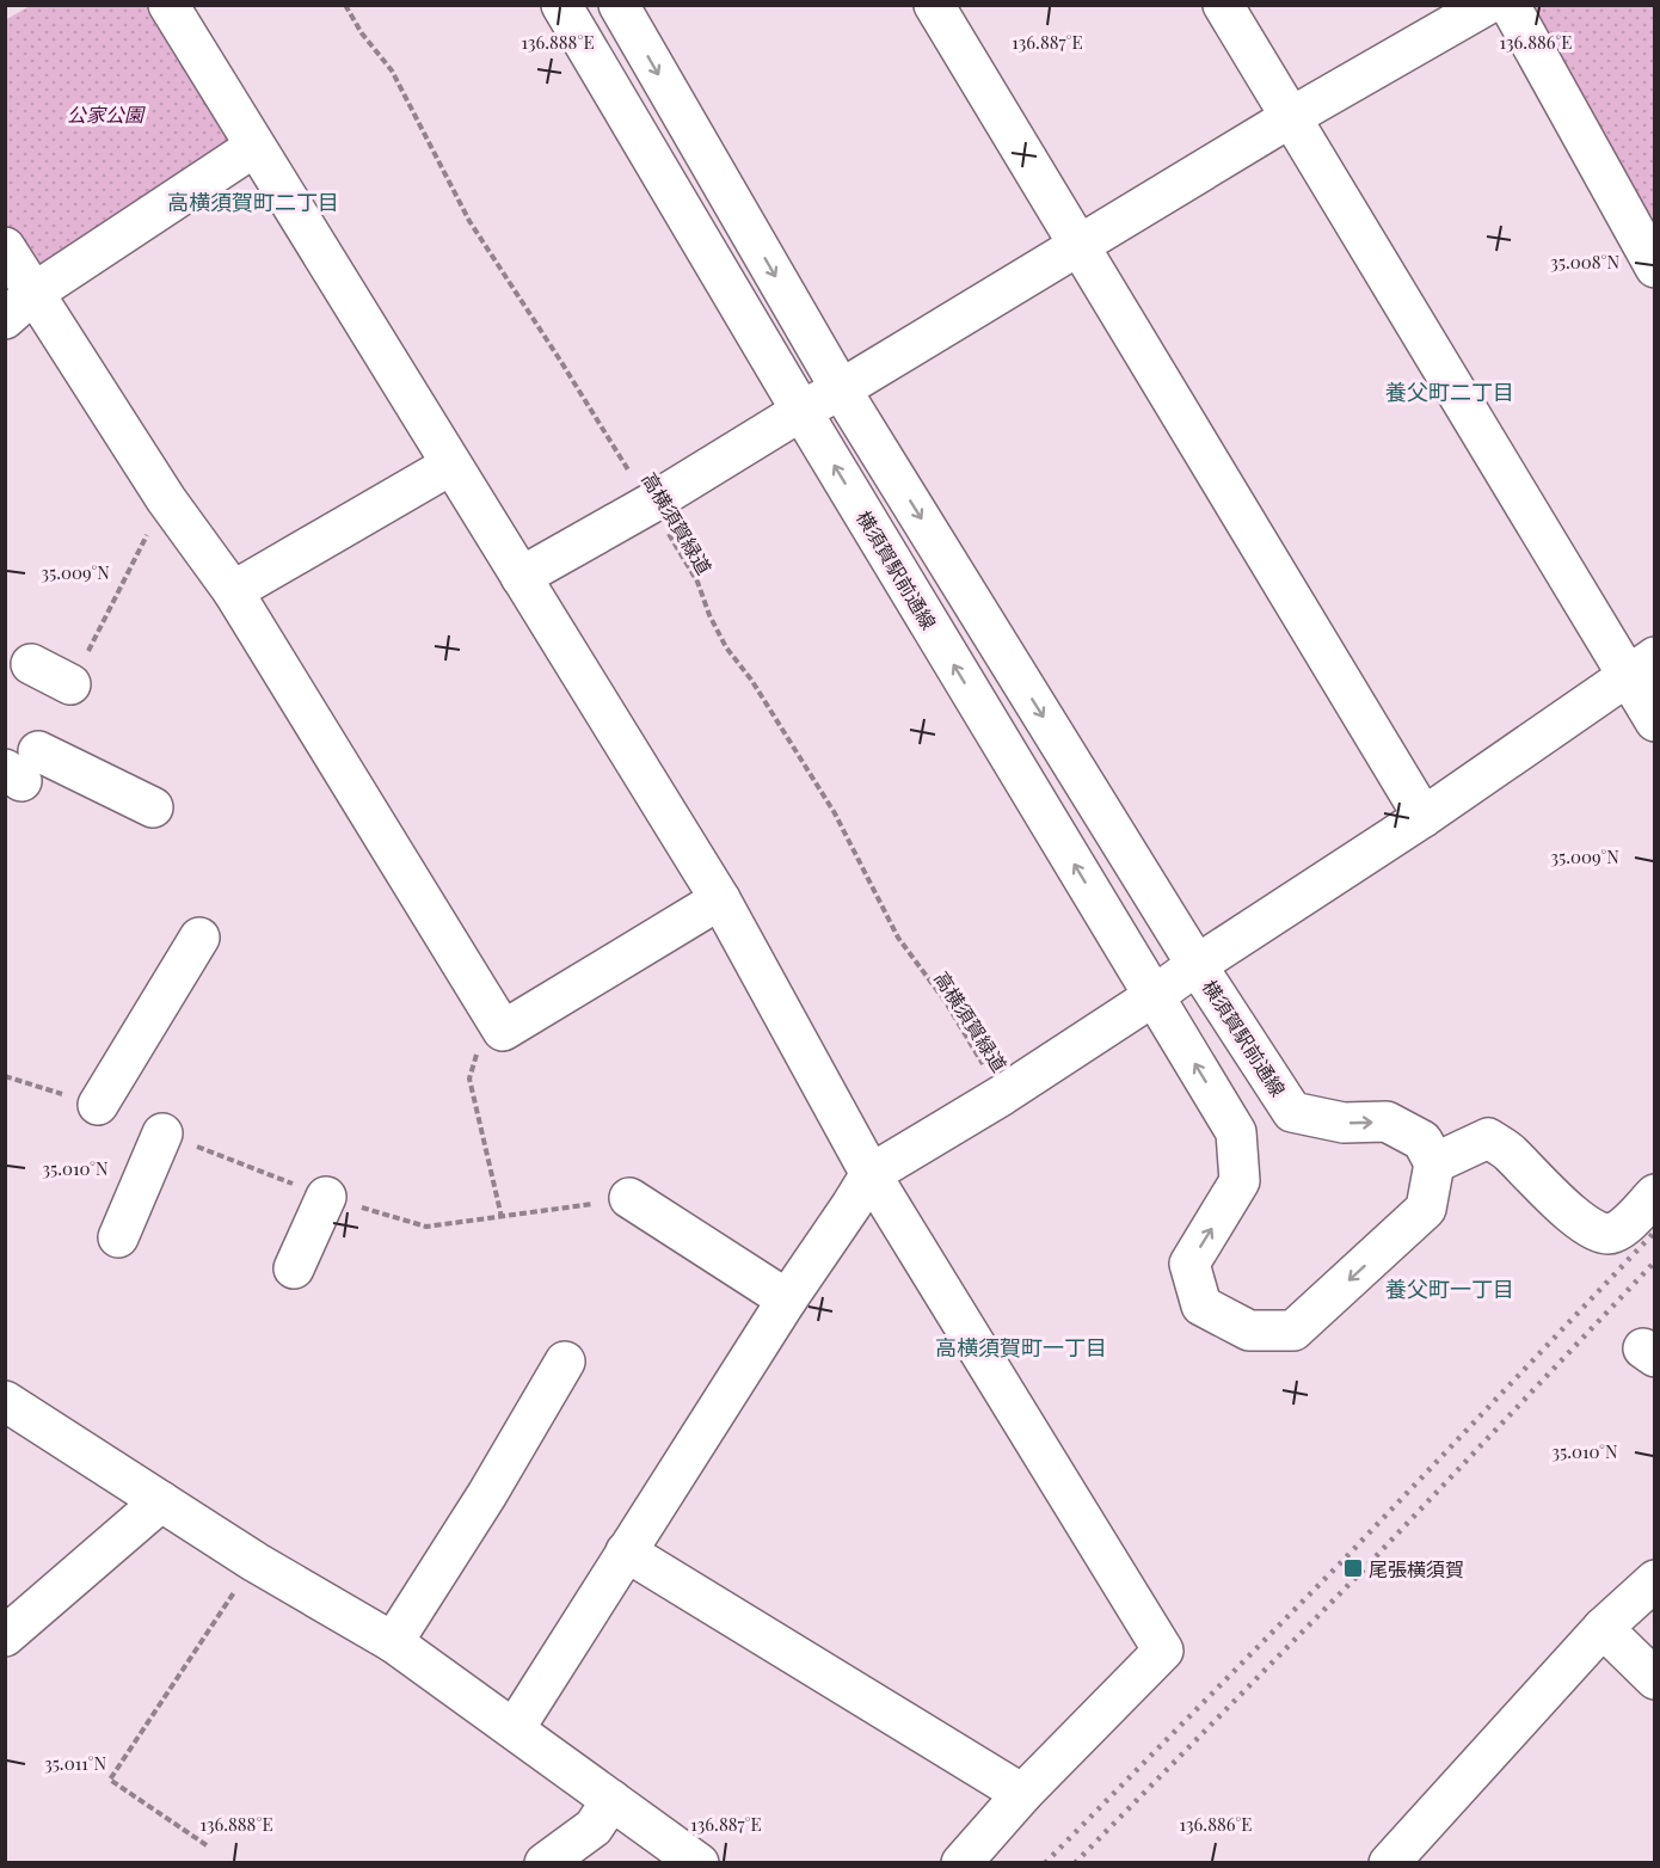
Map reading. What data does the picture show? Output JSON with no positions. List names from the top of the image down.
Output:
{
  "streets": {
    "street": ["横須賀駅前通線"],
    "path": ["高横須賀緑道"]
  },
  "districts": [
    "高横須賀町二丁目",
    "養父町二丁目",
    "養父町一丁目",
    "高横須賀町一丁目"
  ],
  "parks": ["公家公園"],
  "places": {
    "transit": ["尾張横須賀"]
  },
  "coordinates": [
    "136.888°E",
    "136.887°E",
    "136.886°E",
    "35.008°N",
    "35.009°N",
    "35.010°N",
    "35.011°N"
  ]
}
